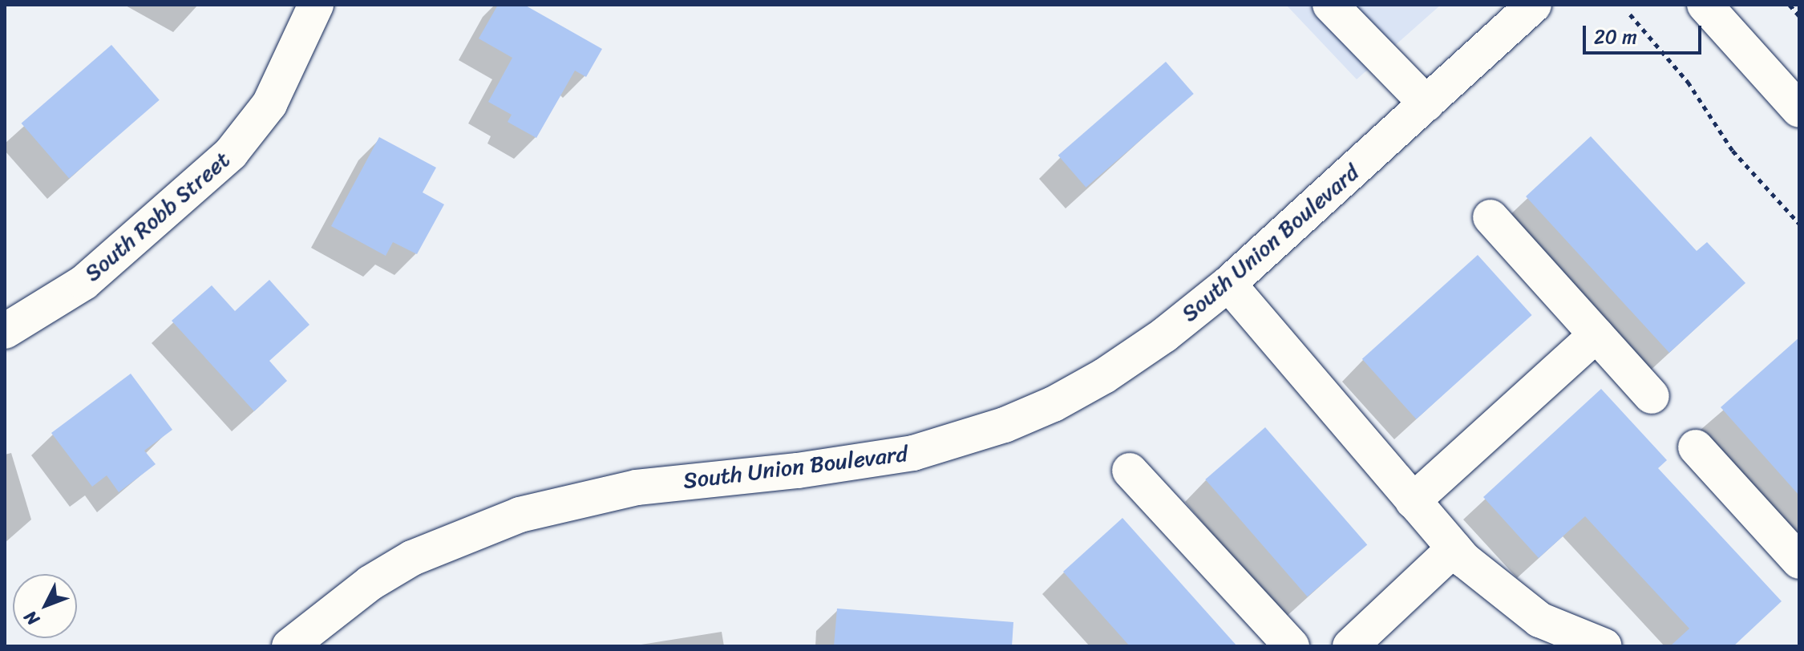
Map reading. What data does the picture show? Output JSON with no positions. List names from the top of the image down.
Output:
{
  "streets": {
    "main road": ["South Robb Street", "South Union Boulevard"]
  },
  "scale_bar": "20 m",
  "north": "bottom left"
}
